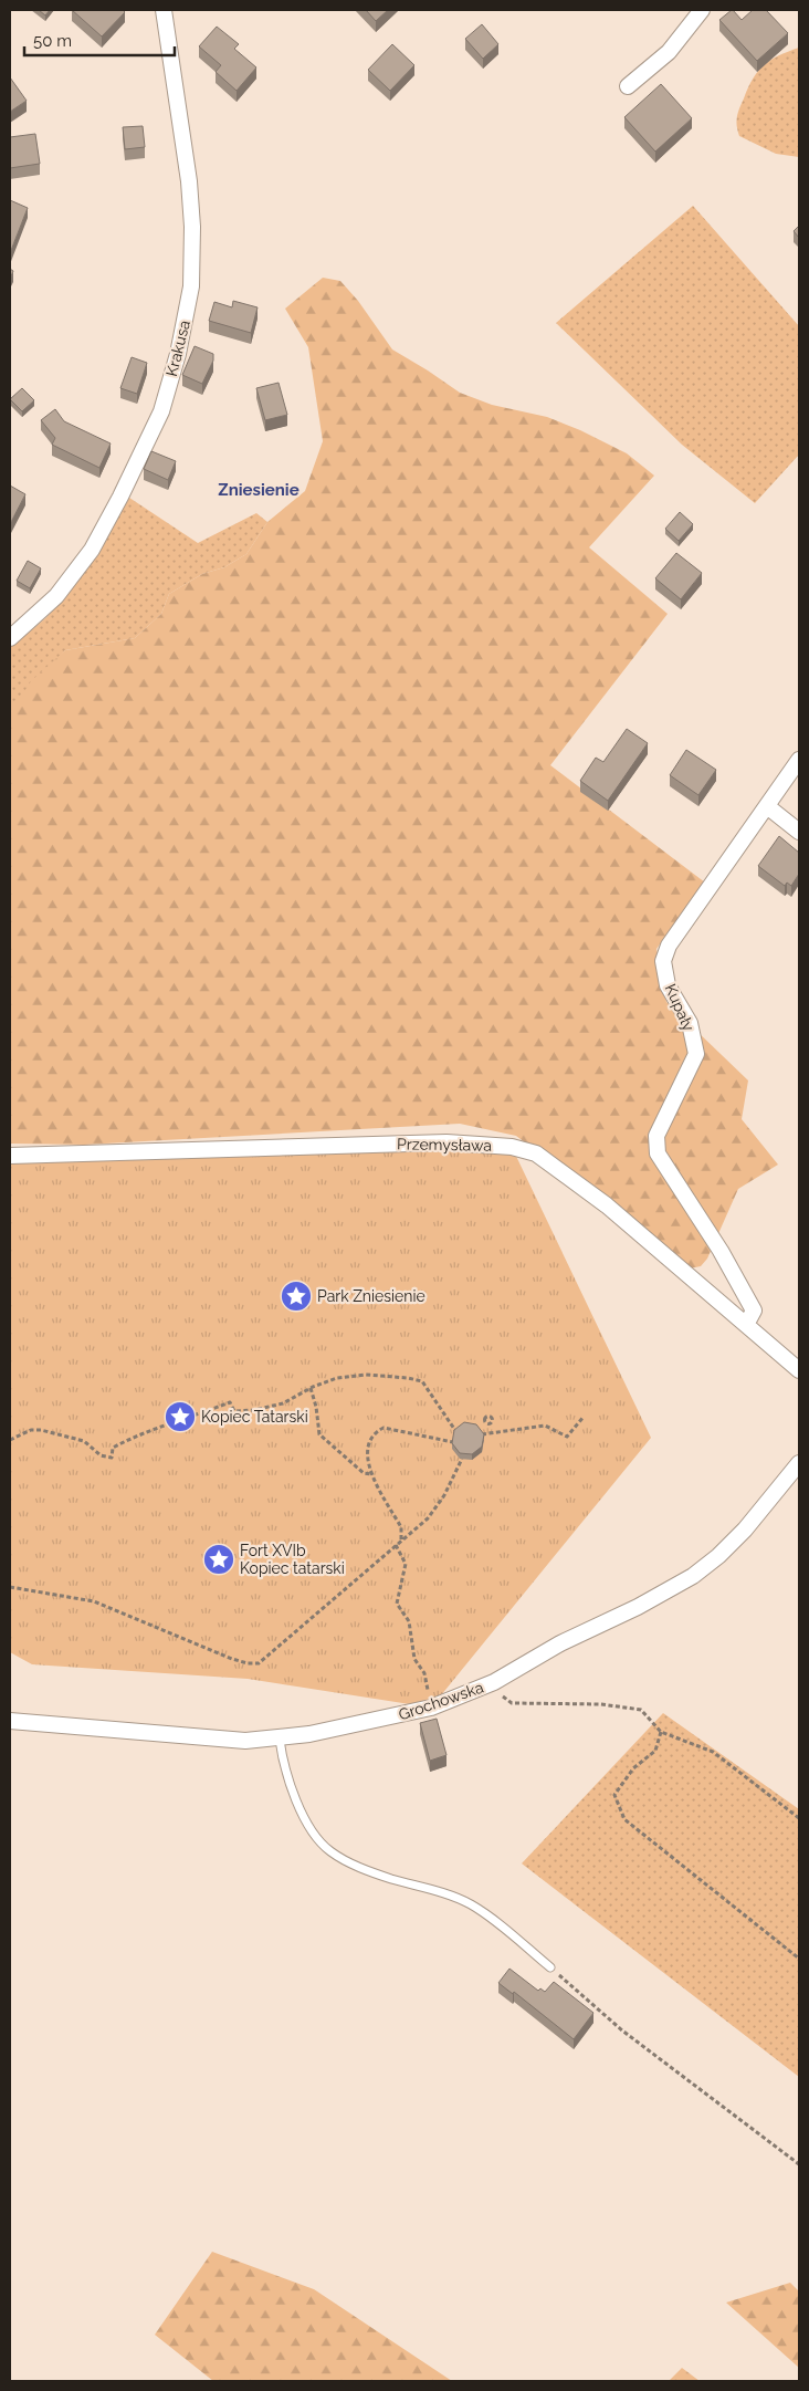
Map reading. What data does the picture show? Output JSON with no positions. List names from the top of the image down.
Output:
{
  "streets": {
    "street": [
      "Krakusa",
      "Kupały",
      "Przemysława",
      "Grochowska"
    ]
  },
  "crossings": [
    ["Kupały", "Przemysława"]
  ],
  "districts": ["Zniesienie"],
  "places": {
    "place": ["Park Zniesienie", "Kopiec Tatarski", "Fort XVIb Kopiec tatarski"]
  },
  "scale_bar": "50 m"
}
